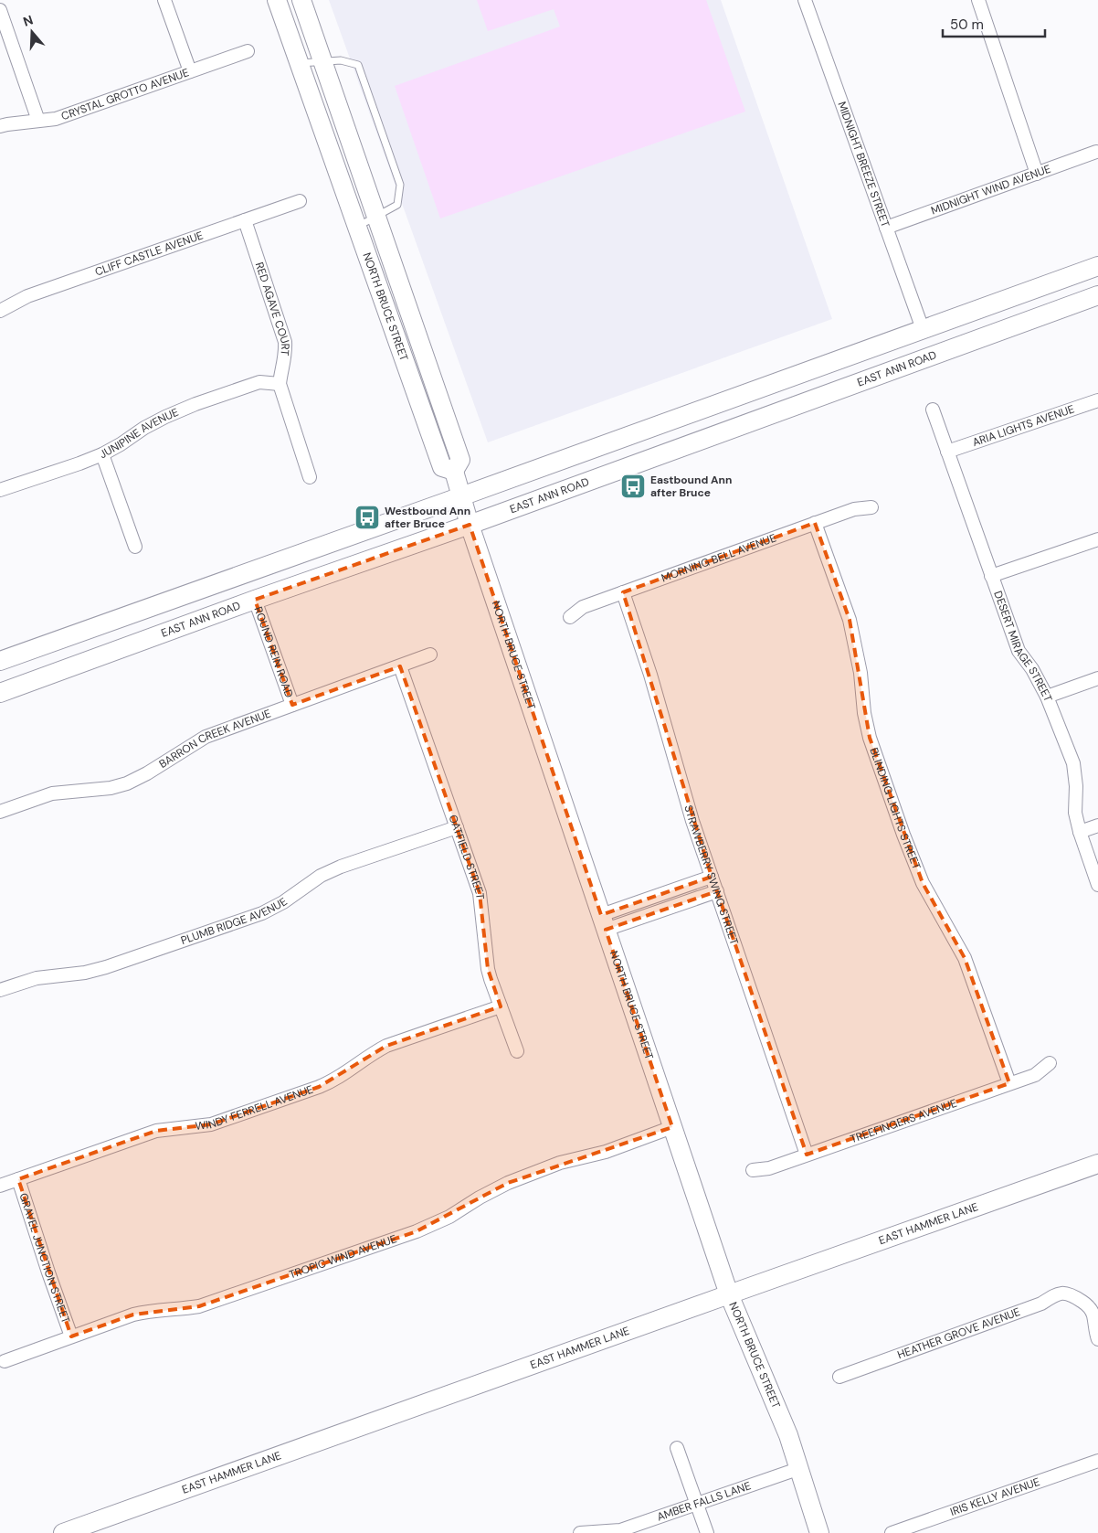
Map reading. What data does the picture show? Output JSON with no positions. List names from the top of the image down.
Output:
{
  "streets": {
    "street": [
      "CRYSTAL GROTTO AVENUE",
      "MIDNIGHT BREEZE STREET",
      "MIDNIGHT WIND AVENUE",
      "CLIFF CASTLE AVENUE",
      "NORTH BRUCE STREET",
      "RED AGAVE COURT",
      "EAST ANN ROAD",
      "ARIA LIGHTS AVENUE",
      "JUNIPINE AVENUE",
      "MORNING BELL AVENUE",
      "DESERT MIRAGE STREET",
      "ROUND REIN ROAD",
      "BARRON CREEK AVENUE",
      "BLINDING LIGHTS STREET",
      "OATFIELD STREET",
      "STRAWBERRY SWING STREET",
      "PLUMB RIDGE AVENUE",
      "WINDY FERRELL AVENUE",
      "TREEFINGERS AVENUE",
      "EAST HAMMER LANE",
      "TROPIC WIND AVENUE",
      "GRAVEL JUNCTION STREET",
      "HEATHER GROVE AVENUE",
      "IRIS KELLY AVENUE",
      "AMBER FALLS LANE"
    ]
  },
  "crossings": [
    ["MIDNIGHT BREEZE STREET", "MIDNIGHT WIND AVENUE"],
    ["CLIFF CASTLE AVENUE", "RED AGAVE COURT"],
    ["NORTH BRUCE STREET", "EAST ANN ROAD"],
    ["NORTH BRUCE STREET", "EAST HAMMER LANE"],
    ["NORTH BRUCE STREET", "TROPIC WIND AVENUE"],
    ["NORTH BRUCE STREET", "AMBER FALLS LANE"],
    ["RED AGAVE COURT", "JUNIPINE AVENUE"],
    ["EAST ANN ROAD", "ROUND REIN ROAD"],
    ["ARIA LIGHTS AVENUE", "DESERT MIRAGE STREET"],
    ["MORNING BELL AVENUE", "BLINDING LIGHTS STREET"],
    ["MORNING BELL AVENUE", "STRAWBERRY SWING STREET"],
    ["ROUND REIN ROAD", "BARRON CREEK AVENUE"],
    ["BARRON CREEK AVENUE", "OATFIELD STREET"],
    ["BLINDING LIGHTS STREET", "TREEFINGERS AVENUE"],
    ["OATFIELD STREET", "PLUMB RIDGE AVENUE"],
    ["OATFIELD STREET", "WINDY FERRELL AVENUE"],
    ["STRAWBERRY SWING STREET", "TREEFINGERS AVENUE"],
    ["WINDY FERRELL AVENUE", "GRAVEL JUNCTION STREET"],
    ["TROPIC WIND AVENUE", "GRAVEL JUNCTION STREET"]
  ],
  "places": {
    "bus stop": ["Eastbound Ann after Bruce", "Westbound Ann after Bruce"]
  },
  "scale_bar": "50 m",
  "north": "top"
}
